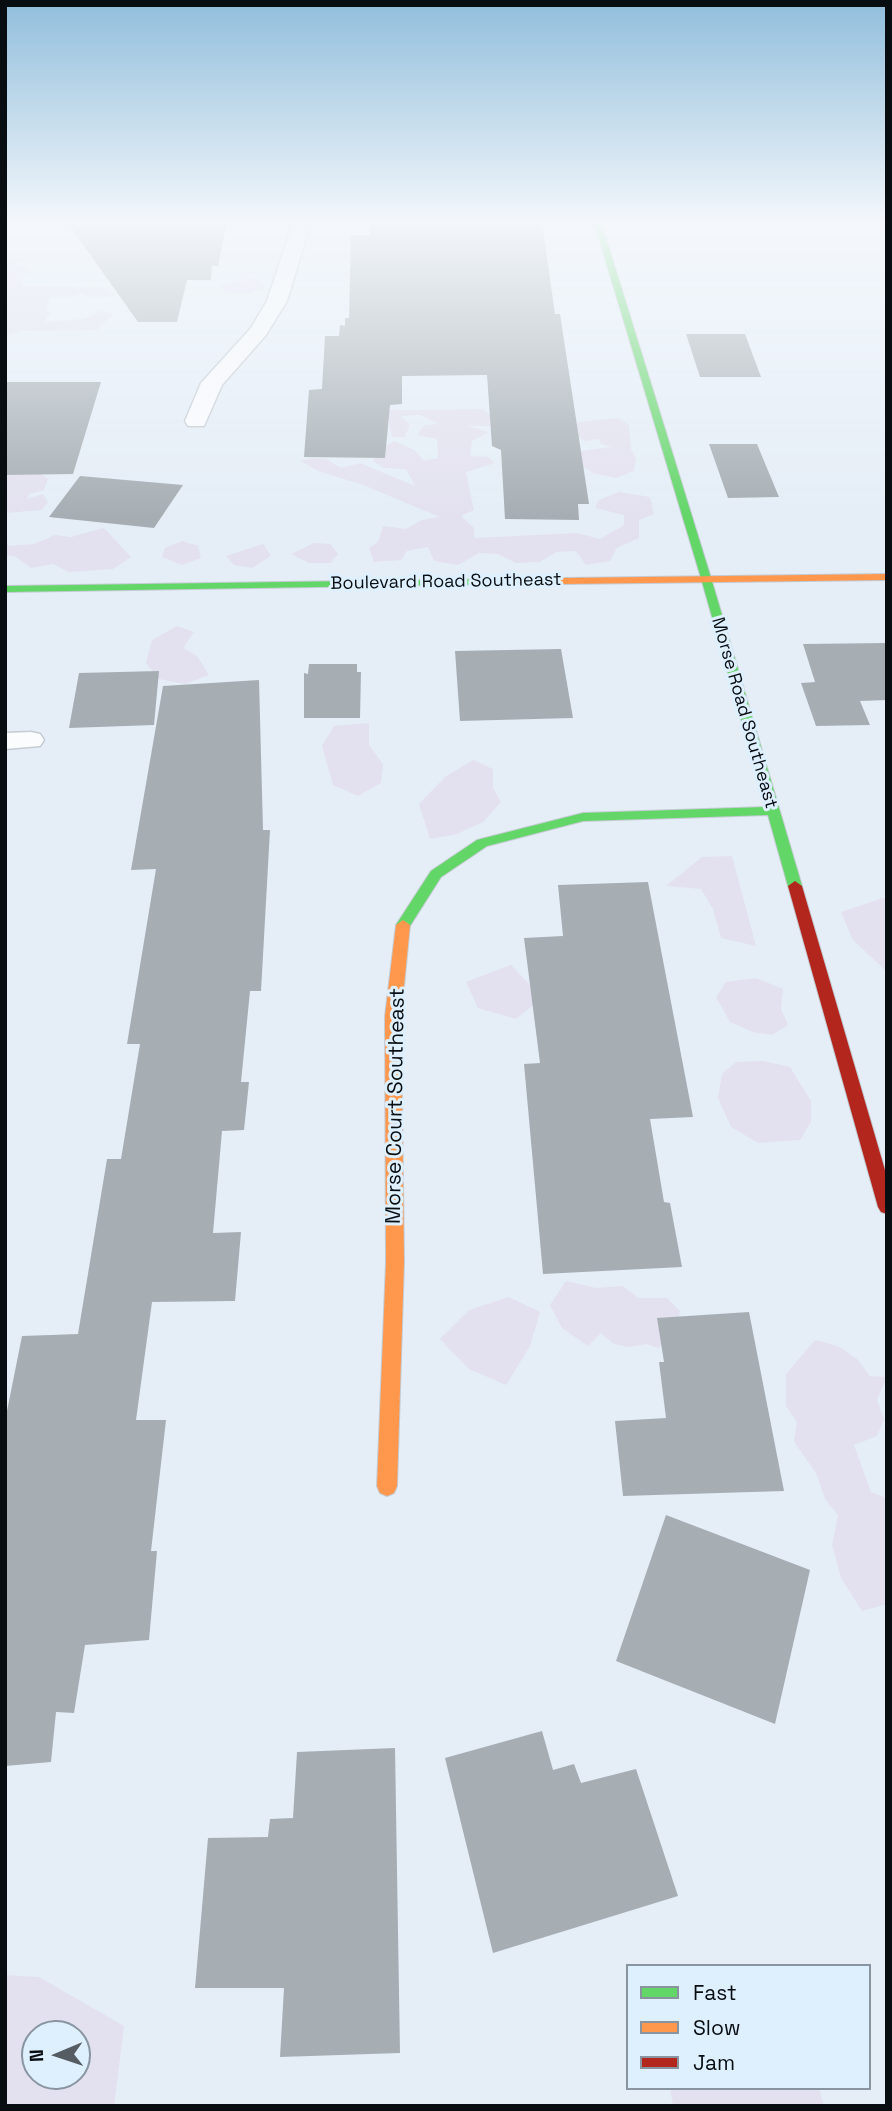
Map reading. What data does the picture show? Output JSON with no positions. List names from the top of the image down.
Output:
{
  "streets": {
    "street": ["Boulevard Road Southeast", "Morse Road Southeast", "Morse Court Southeast"]
  },
  "crossings": [
    ["Boulevard Road Southeast", "Morse Road Southeast"],
    ["Morse Road Southeast", "Morse Court Southeast"]
  ],
  "legend": ["Fast", "Slow", "Jam"],
  "north": "left"
}
